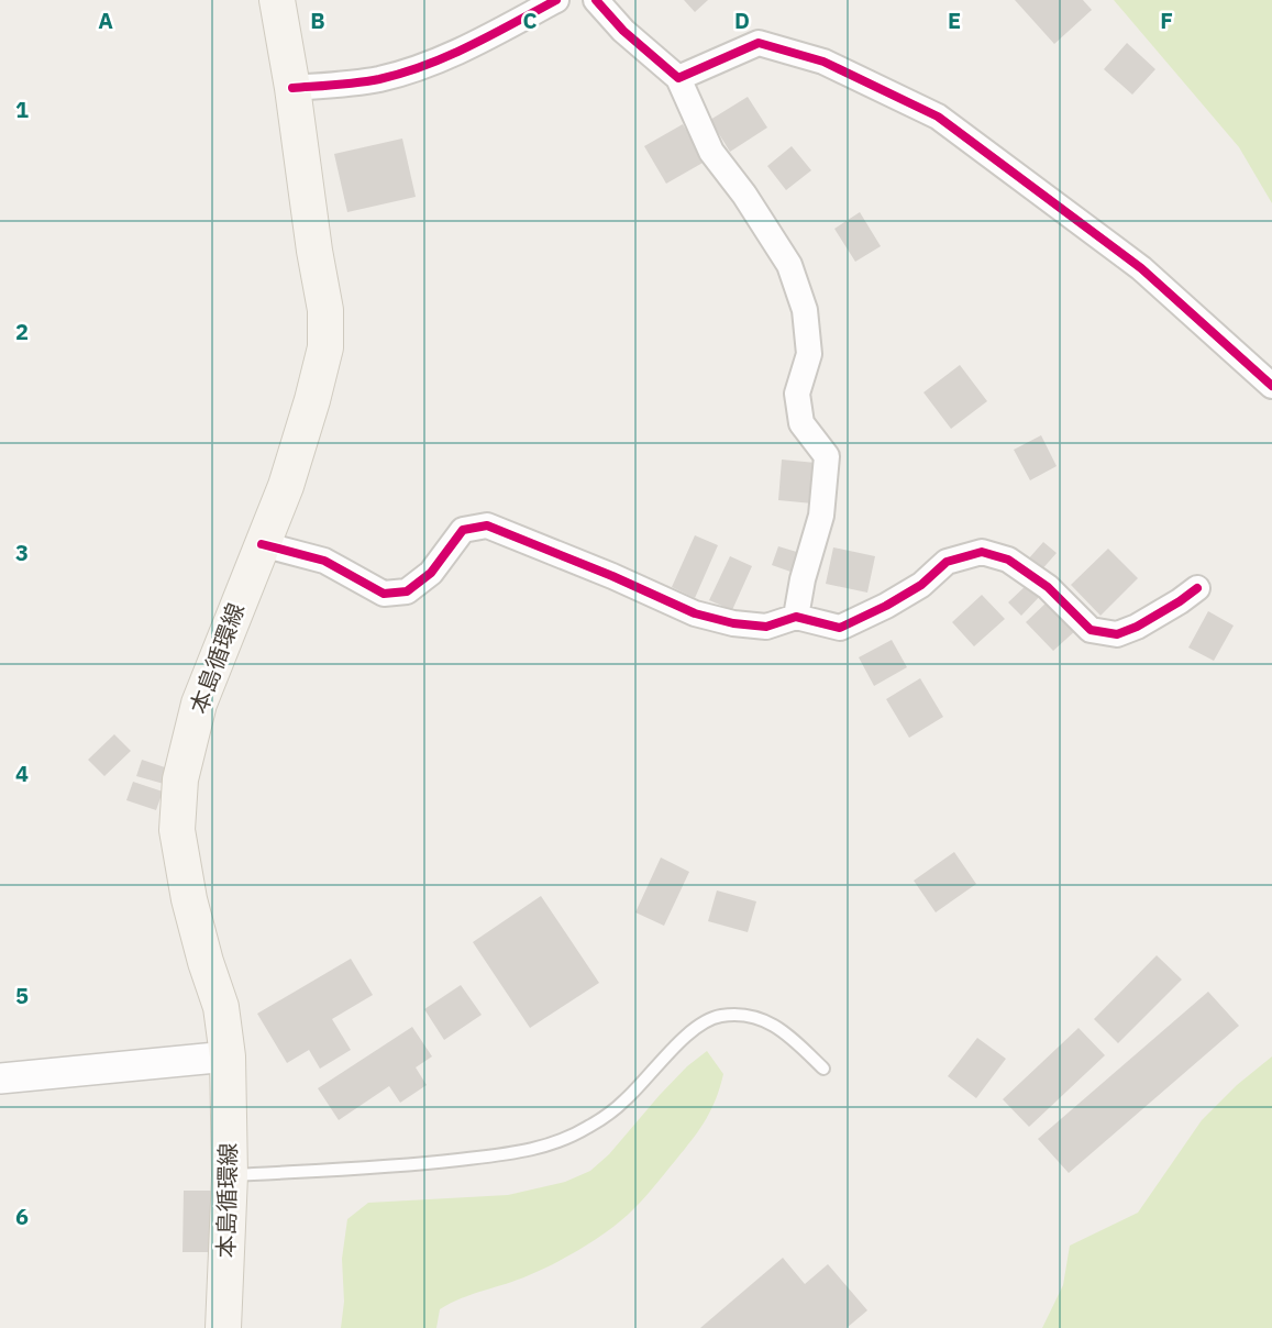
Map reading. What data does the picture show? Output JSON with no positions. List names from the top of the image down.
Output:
{
  "streets": {
    "main road": ["本島循環線"]
  },
  "grid": {
    "columns": [
      "A",
      "B",
      "C",
      "D",
      "E",
      "F"
    ],
    "rows": [
      "1",
      "2",
      "3",
      "4",
      "5",
      "6"
    ]
  }
}
